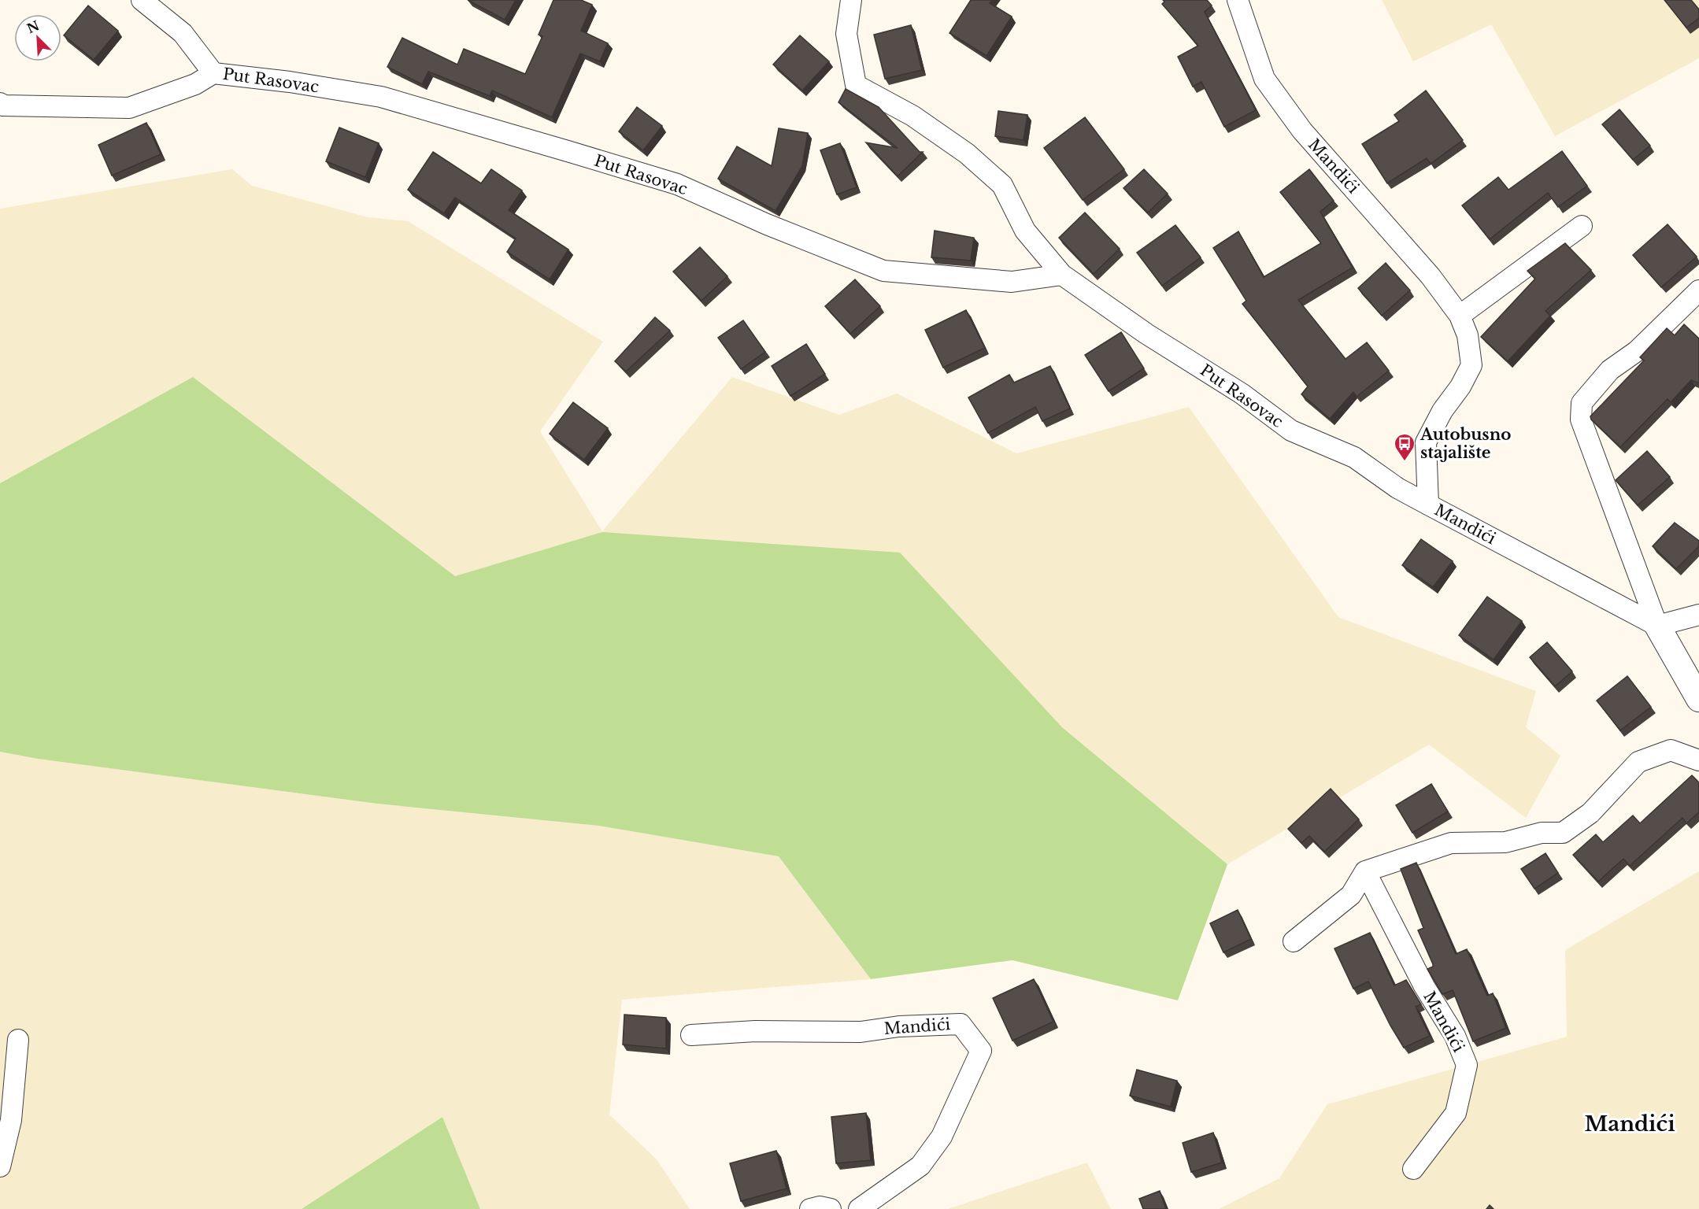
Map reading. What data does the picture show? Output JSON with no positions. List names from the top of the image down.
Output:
{
  "streets": {
    "street": ["Put Rasovac", "Mandići"]
  },
  "crossings": [
    ["Put Rasovac", "Mandići"]
  ],
  "districts": ["Mandići"],
  "places": {
    "bus stop": ["Autobusno stajalište"]
  },
  "north": "top left"
}
